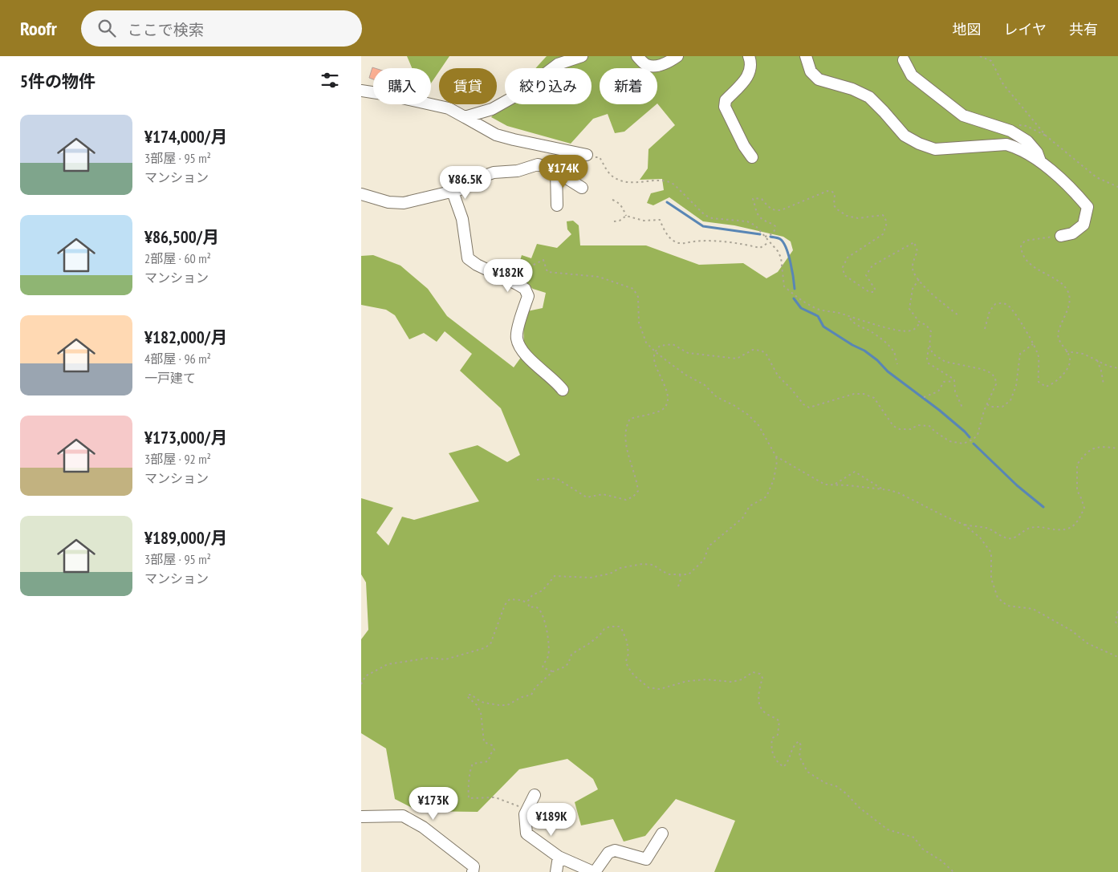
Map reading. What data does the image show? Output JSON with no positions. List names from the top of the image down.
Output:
{
  "page": {
    "header": "Roofr",
    "search": "ここで検索",
    "nav": ["地図", "レイヤ", "共有"],
    "heading": "5件の物件",
    "chip": [
      "購入",
      "賃貸",
      "絞り込み",
      "新着"
    ],
    "list": [
      {
        "name": "¥174,000/月",
        "note": "3部屋 · 95 m² · マンション"
      },
      {
        "name": "¥86,500/月",
        "note": "2部屋 · 60 m² · マンション"
      },
      {
        "name": "¥182,000/月",
        "note": "4部屋 · 96 m² · 一戸建て"
      },
      {
        "name": "¥173,000/月",
        "note": "3部屋 · 92 m² · マンション"
      },
      {
        "name": "¥189,000/月",
        "note": "3部屋 · 95 m² · マンション"
      }
    ],
    "price": [
      "¥174K",
      "¥86.5K",
      "¥182K",
      "¥173K",
      "¥189K"
    ]
  }
}
